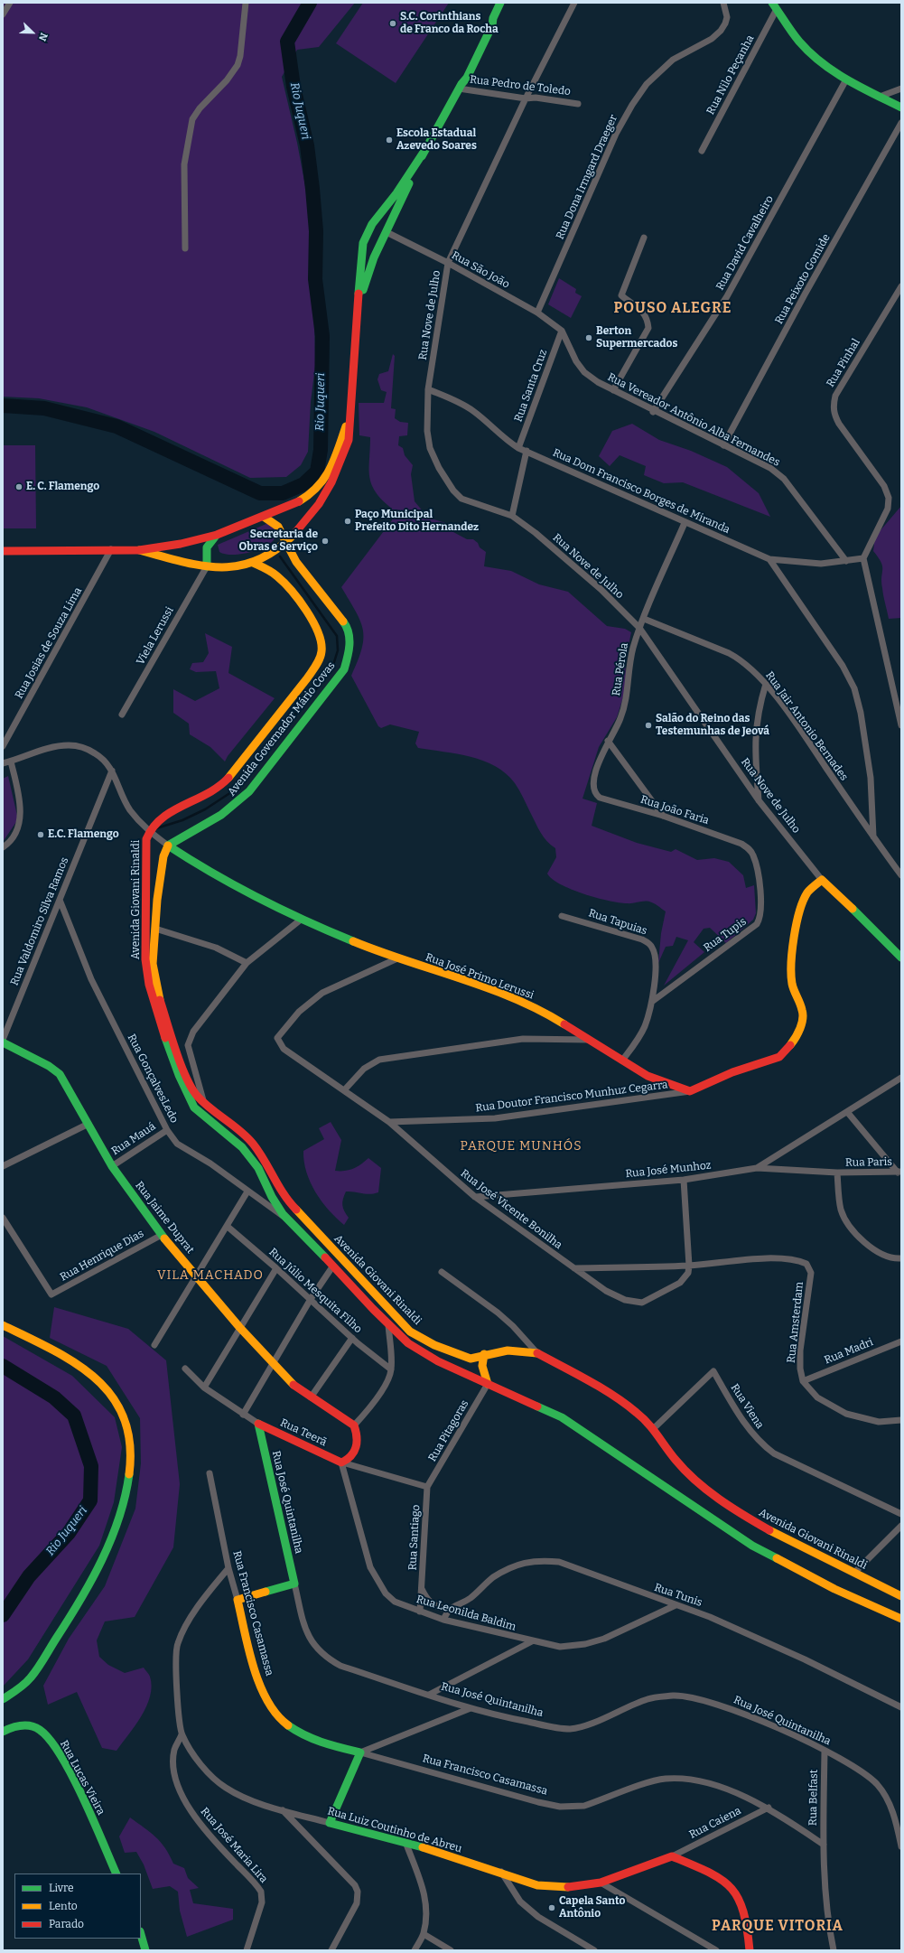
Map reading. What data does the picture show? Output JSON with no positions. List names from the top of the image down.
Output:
{
  "streets": {
    "street": [
      "Rua Nilo Peçanha",
      "Rua Pedro de Toledo",
      "Rua Dona Irmgard Draeger",
      "Rua David Cavalheiro",
      "Rua São João",
      "Rua Peixoto Gomide",
      "Rua Nove de Julho",
      "Rua Pinhal",
      "Rua Santa Cruz",
      "Rua Vereador Antônio Alba Fernandes",
      "Rua Dom Francisco Borges de Miranda",
      "Viela Lerussi",
      "Rua Josias de Souza Lima",
      "Rua Pérola",
      "Rua Jair Antonio Bernades",
      "Avenida Governador Mário Covas",
      "Rua João Faria",
      "Avenida Giovani Rinaldi",
      "Rua Valdomiro Silva Ramos",
      "Rua Tapuias",
      "Rua Tupis",
      "Rua José Primo Lerussi",
      "Rua GonçalvesLedo",
      "Rua Doutor Francisco Munhuz Cegarra",
      "Rua Mauá",
      "Rua Paris",
      "Rua José Munhoz",
      "Rua José Vicente Bonilha",
      "Rua Jaime Duprat",
      "Rua Henrique Dias",
      "Rua Júlio Mesquita Filho",
      "Rua Amsterdam",
      "Rua Madri",
      "Rua Viena",
      "Rua Pitagoras",
      "Rua Teerã",
      "Rua José Quintanilha",
      "Rua Santiago",
      "Rua Tunis",
      "Rua Francisco Casamassa",
      "Rua Leonilda Baldim",
      "Rua Lucas Vieira",
      "Rua Belfast",
      "Rua Caiena",
      "Rua Luiz Coutinho de Abreu",
      "Rua José Maria Lira"
    ]
  },
  "crossings": [
    ["Rua Pedro de Toledo", "Rua Nove de Julho"],
    ["Rua Dona Irmgard Draeger", "Rua São João"],
    ["Rua David Cavalheiro", "Rua Vereador Antônio Alba Fernandes"],
    ["Rua São João", "Rua Nove de Julho"],
    ["Rua São João", "Rua Santa Cruz"],
    ["Rua São João", "Rua Vereador Antônio Alba Fernandes"],
    ["Rua Peixoto Gomide", "Rua Vereador Antônio Alba Fernandes"],
    ["Rua Nove de Julho", "Rua Dom Francisco Borges de Miranda"],
    ["Rua Nove de Julho", "Rua Pérola"],
    ["Rua Pinhal", "Rua Dom Francisco Borges de Miranda"],
    ["Rua Santa Cruz", "Rua Vereador Antônio Alba Fernandes"],
    ["Rua Santa Cruz", "Rua Dom Francisco Borges de Miranda"],
    ["Rua Vereador Antônio Alba Fernandes", "Rua Dom Francisco Borges de Miranda"],
    ["Rua Dom Francisco Borges de Miranda", "Rua Pérola"],
    ["Rua Pérola", "Rua Jair Antonio Bernades"],
    ["Rua Pérola", "Rua João Faria"],
    ["Avenida Governador Mário Covas", "Avenida Giovani Rinaldi"],
    ["Avenida Governador Mário Covas", "Rua José Primo Lerussi"],
    ["Rua João Faria", "Rua Tupis"],
    ["Avenida Giovani Rinaldi", "Rua José Primo Lerussi"],
    ["Avenida Giovani Rinaldi", "Rua GonçalvesLedo"],
    ["Avenida Giovani Rinaldi", "Rua Viena"],
    ["Avenida Giovani Rinaldi", "Rua Pitagoras"],
    ["Rua Valdomiro Silva Ramos", "Rua José Primo Lerussi"],
    ["Rua Valdomiro Silva Ramos", "Rua GonçalvesLedo"],
    ["Rua Tapuias", "Rua Tupis"],
    ["Rua Tapuias", "Rua José Primo Lerussi"],
    ["Rua José Primo Lerussi", "Rua Doutor Francisco Munhuz Cegarra"],
    ["Rua José Primo Lerussi", "Rua José Vicente Bonilha"],
    ["Rua GonçalvesLedo", "Rua Mauá"],
    ["Rua Doutor Francisco Munhuz Cegarra", "Rua José Vicente Bonilha"],
    ["Rua Mauá", "Rua Jaime Duprat"],
    ["Rua Paris", "Rua José Munhoz"],
    ["Rua José Munhoz", "Rua José Vicente Bonilha"],
    ["Rua José Vicente Bonilha", "Rua Amsterdam"],
    ["Rua Jaime Duprat", "Rua Henrique Dias"],
    ["Rua Amsterdam", "Rua Madri"],
    ["Rua Pitagoras", "Rua Teerã"],
    ["Rua Pitagoras", "Rua Santiago"],
    ["Rua Teerã", "Rua José Quintanilha"],
    ["Rua Teerã", "Rua Santiago"],
    ["Rua Teerã", "Rua Leonilda Baldim"],
    ["Rua José Quintanilha", "Rua Belfast"],
    ["Rua Tunis", "Rua Leonilda Baldim"],
    ["Rua Francisco Casamassa", "Rua Belfast"],
    ["Rua Francisco Casamassa", "Rua Caiena"],
    ["Rua Francisco Casamassa", "Rua Luiz Coutinho de Abreu"],
    ["Rua Caiena", "Rua Luiz Coutinho de Abreu"],
    ["Rua Luiz Coutinho de Abreu", "Rua José Maria Lira"]
  ],
  "districts": [
    "POUSO ALEGRE",
    "PARQUE MUNHÓS",
    "VILA MACHADO",
    "PARQUE VITORIA"
  ],
  "water": ["Rio Juqueri"],
  "places": [
    "S.C. Corinthians de Franco da Rocha",
    "Escola Estadual Azevedo Soares",
    "Berton Supermercados",
    "E. C. Flamengo",
    "Paço Municipal Prefeito Dito Hernandez",
    "Secretaria de Obras e Serviço",
    "Salão do Reino das Testemunhas de Jeová",
    "E.C. Flamengo",
    "Capela Santo Antônio"
  ],
  "legend": ["Livre", "Lento", "Parado"],
  "north": "bottom right"
}
